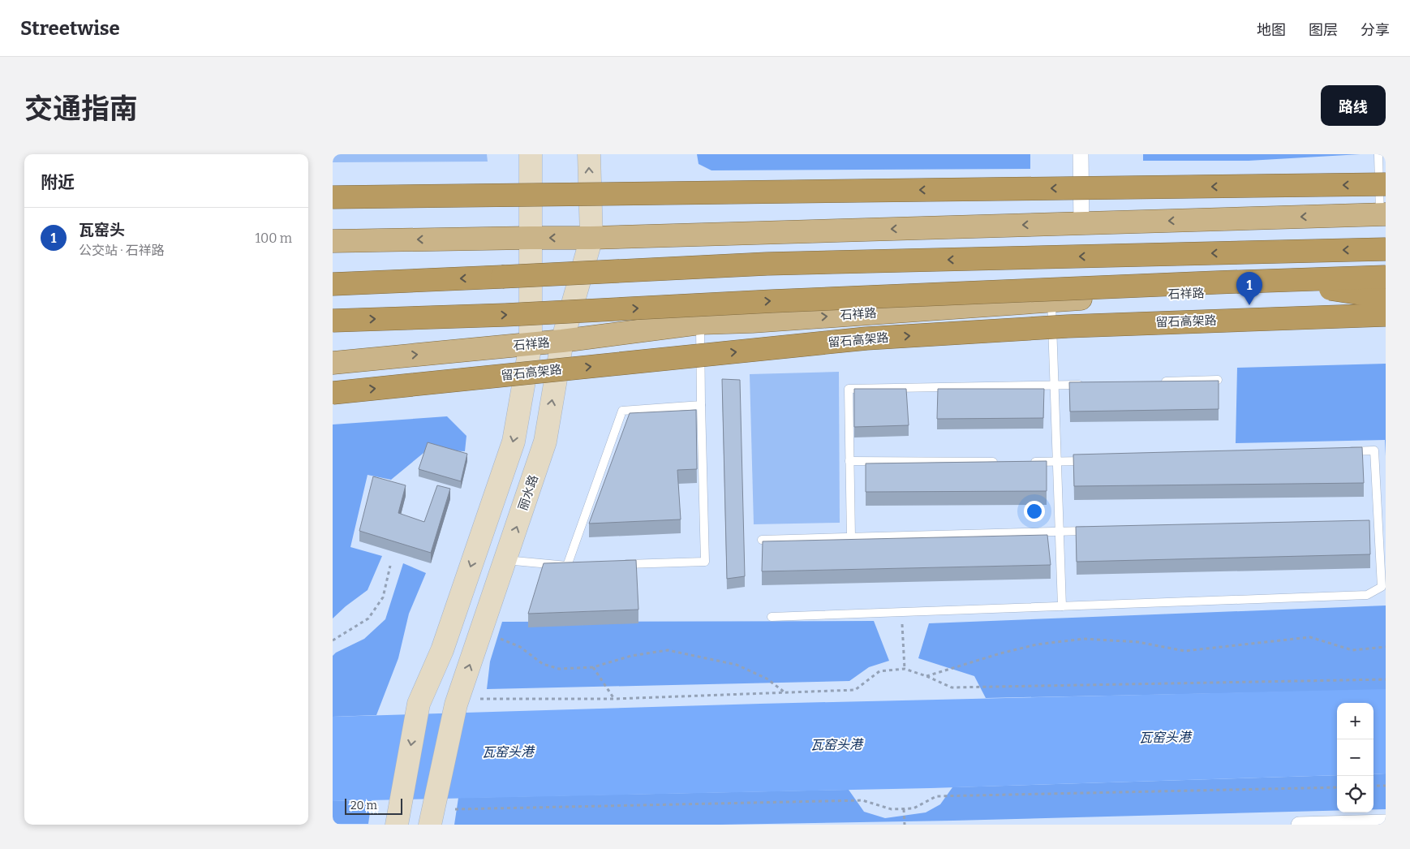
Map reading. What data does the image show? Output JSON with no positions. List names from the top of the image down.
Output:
{
  "streets": {
    "highway": ["留石高架路"],
    "main road": ["石祥路", "丽水路"]
  },
  "crossings": [
    ["石祥路", "丽水路"]
  ],
  "water": ["瓦窑头港"],
  "scale_bar": "20 m",
  "page": {
    "header": "Streetwise",
    "nav": ["地图", "图层", "分享"],
    "title": "交通指南",
    "buttons": "路线",
    "heading": "附近",
    "list": [
      {
        "mark": "1",
        "name": "瓦窑头",
        "note": "公交站 · 石祥路",
        "value": "100 m"
      }
    ],
    "pins": "1",
    "map_buttons": ["+", "−"],
    "scale": "20 m"
  }
}
